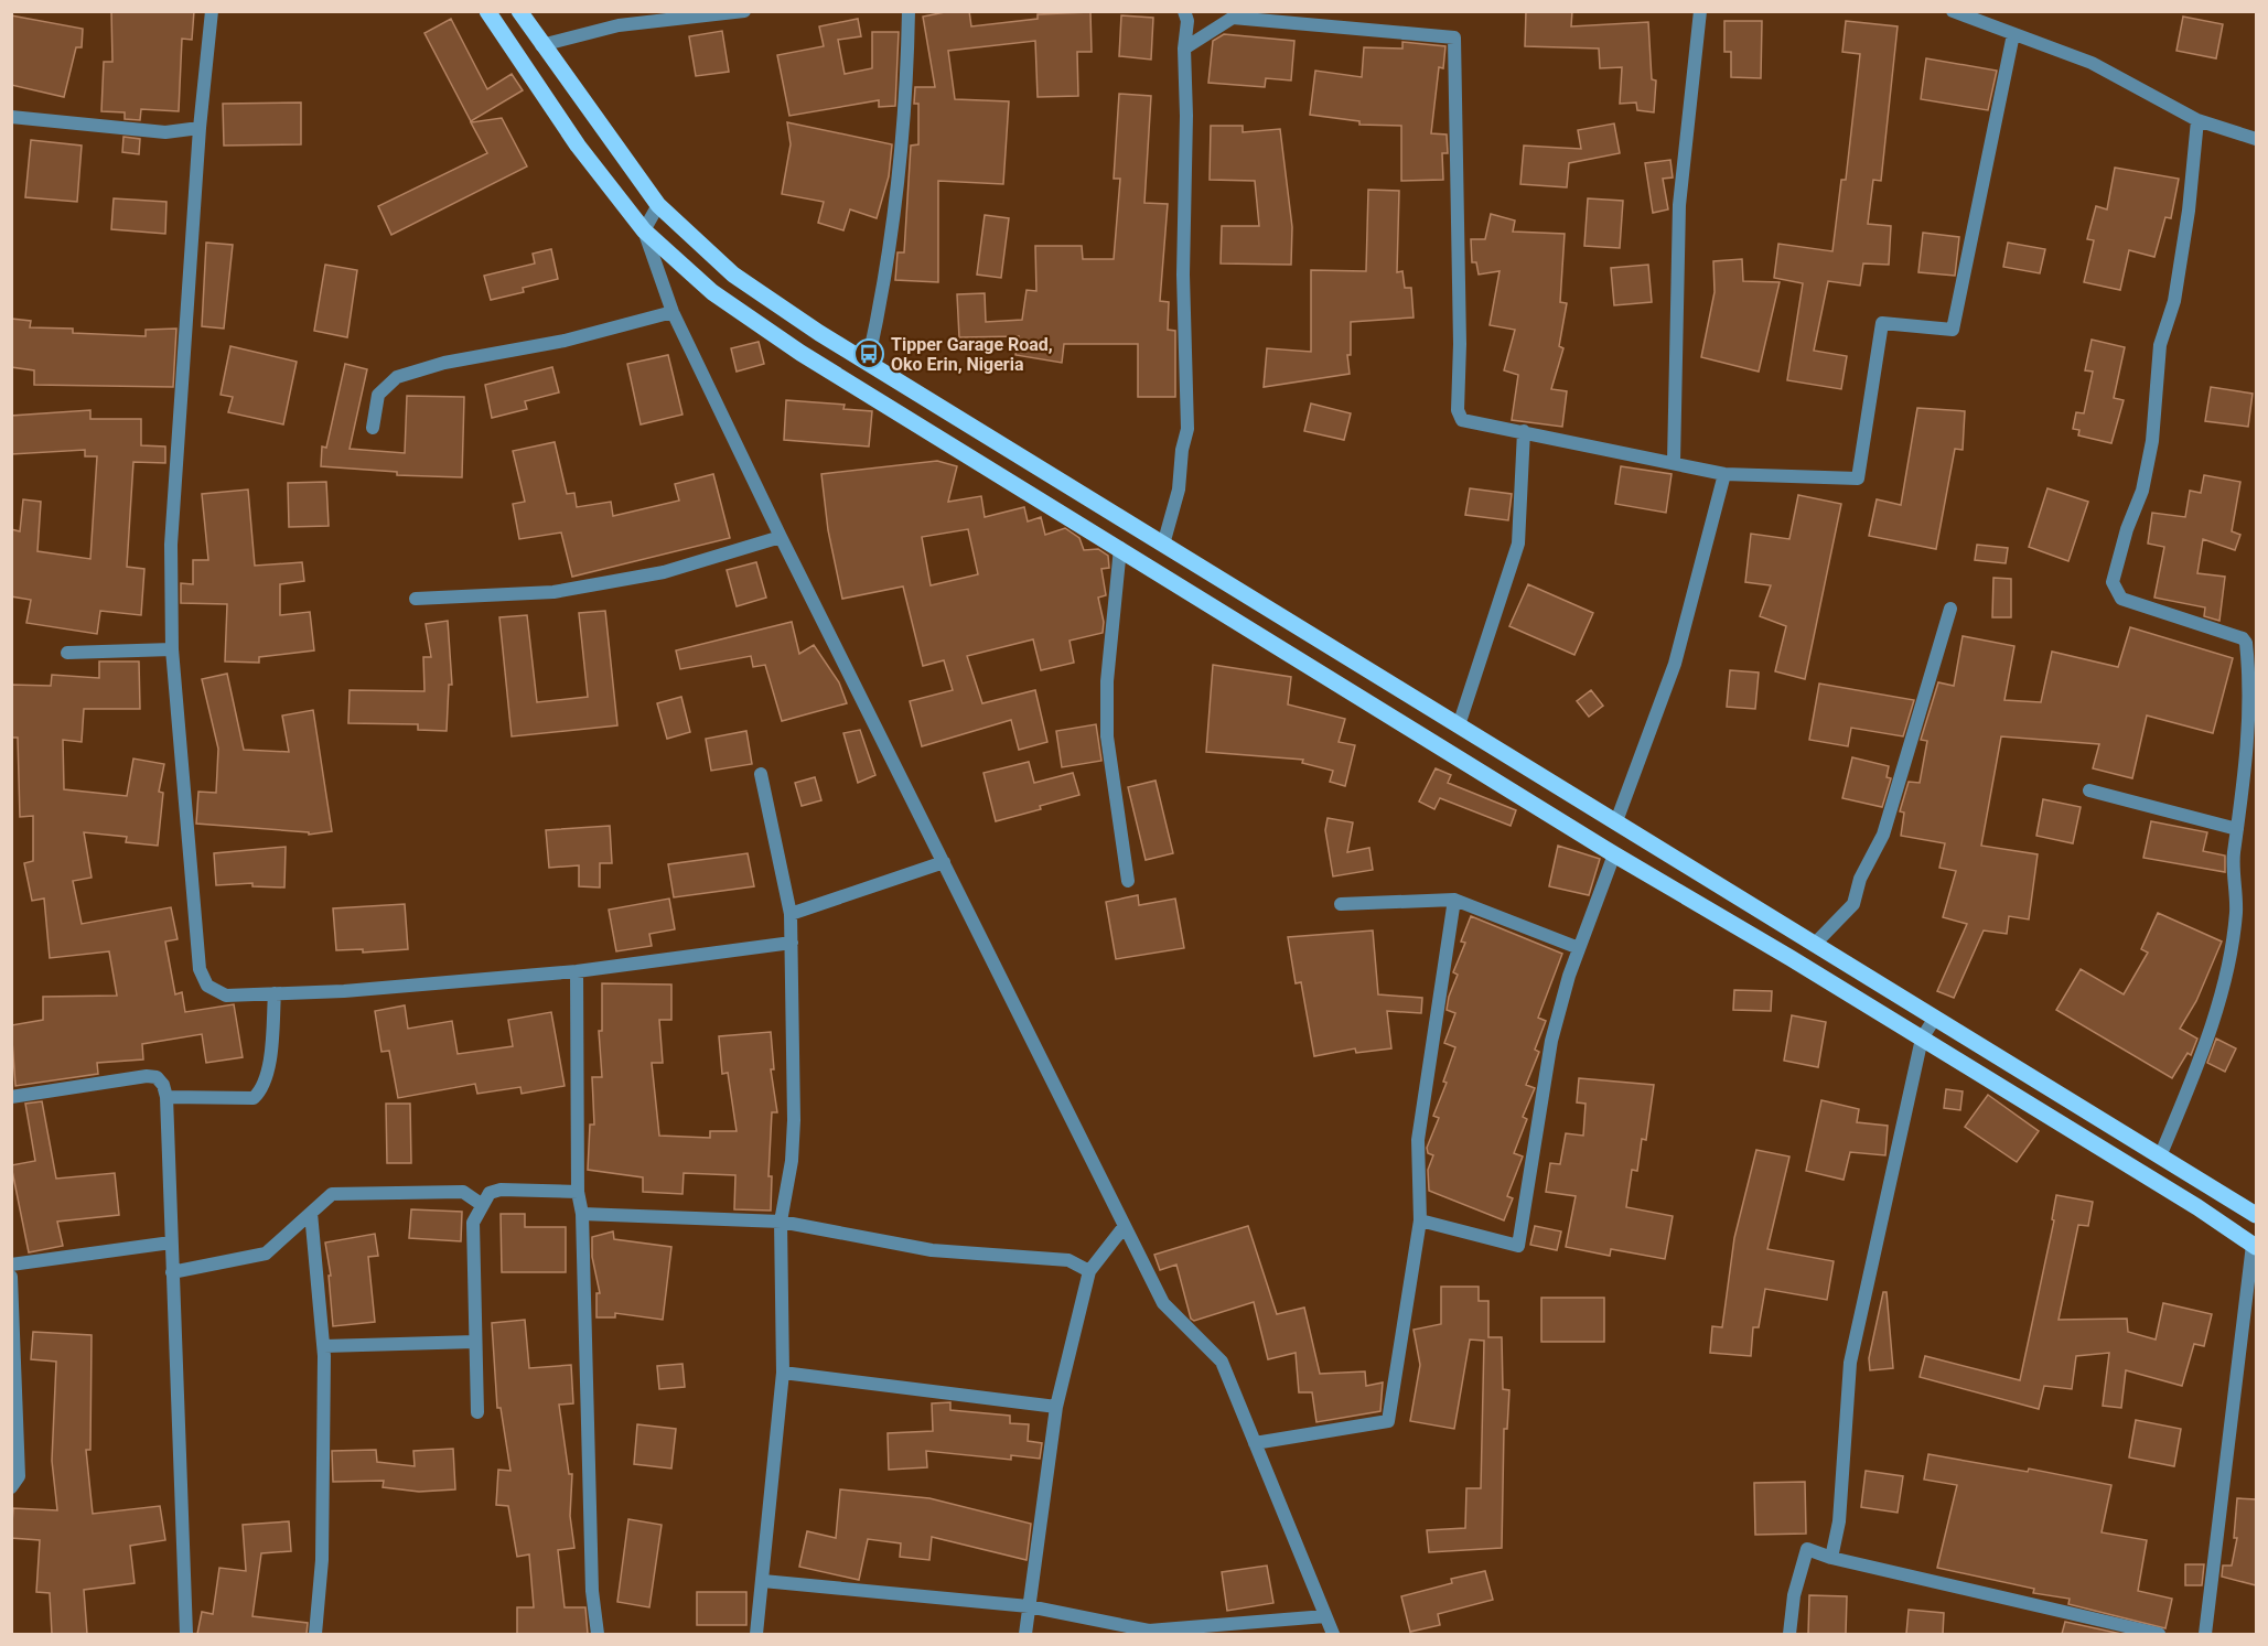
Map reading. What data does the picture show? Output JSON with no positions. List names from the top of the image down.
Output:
{
  "places": {
    "bus stop": ["Tipper Garage Road, Oko Erin, Nigeria"]
  }
}
